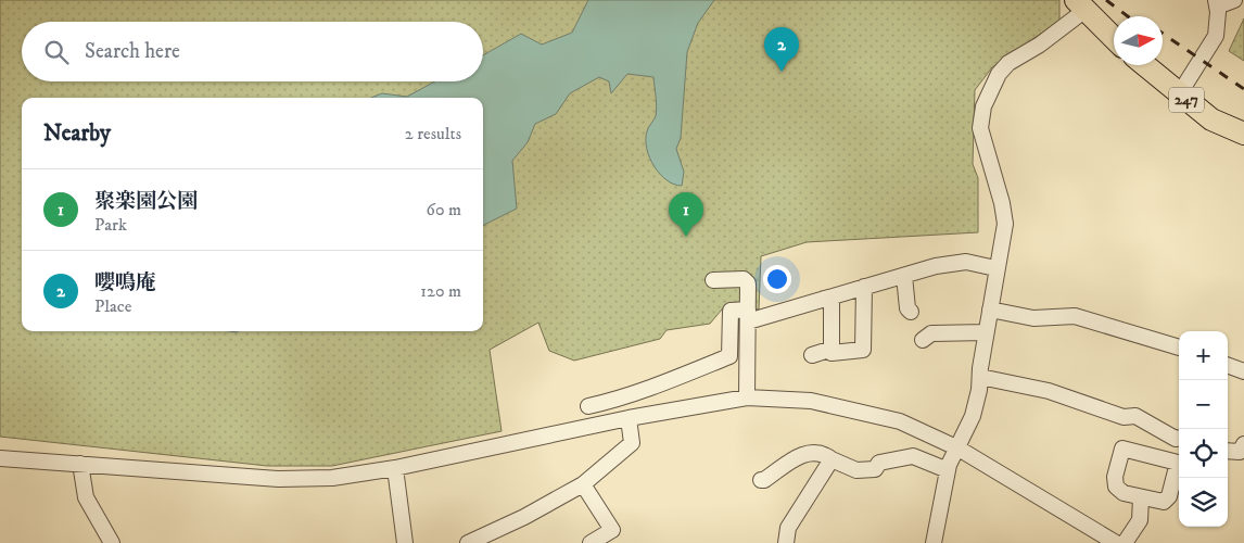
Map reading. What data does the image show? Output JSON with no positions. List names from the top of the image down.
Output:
{
  "streets": {
    "highway": ["247"]
  },
  "north": "right",
  "page": {
    "search": "Search here",
    "pins": ["2", "1"],
    "heading": ["Nearby", "2 results"],
    "list": [
      {
        "mark": "1",
        "name": "聚楽園公園",
        "note": "Park",
        "value": "60 m"
      },
      {
        "mark": "2",
        "name": "嚶鳴庵",
        "note": "Place",
        "value": "120 m"
      }
    ],
    "map_buttons": ["+", "−"]
  }
}
